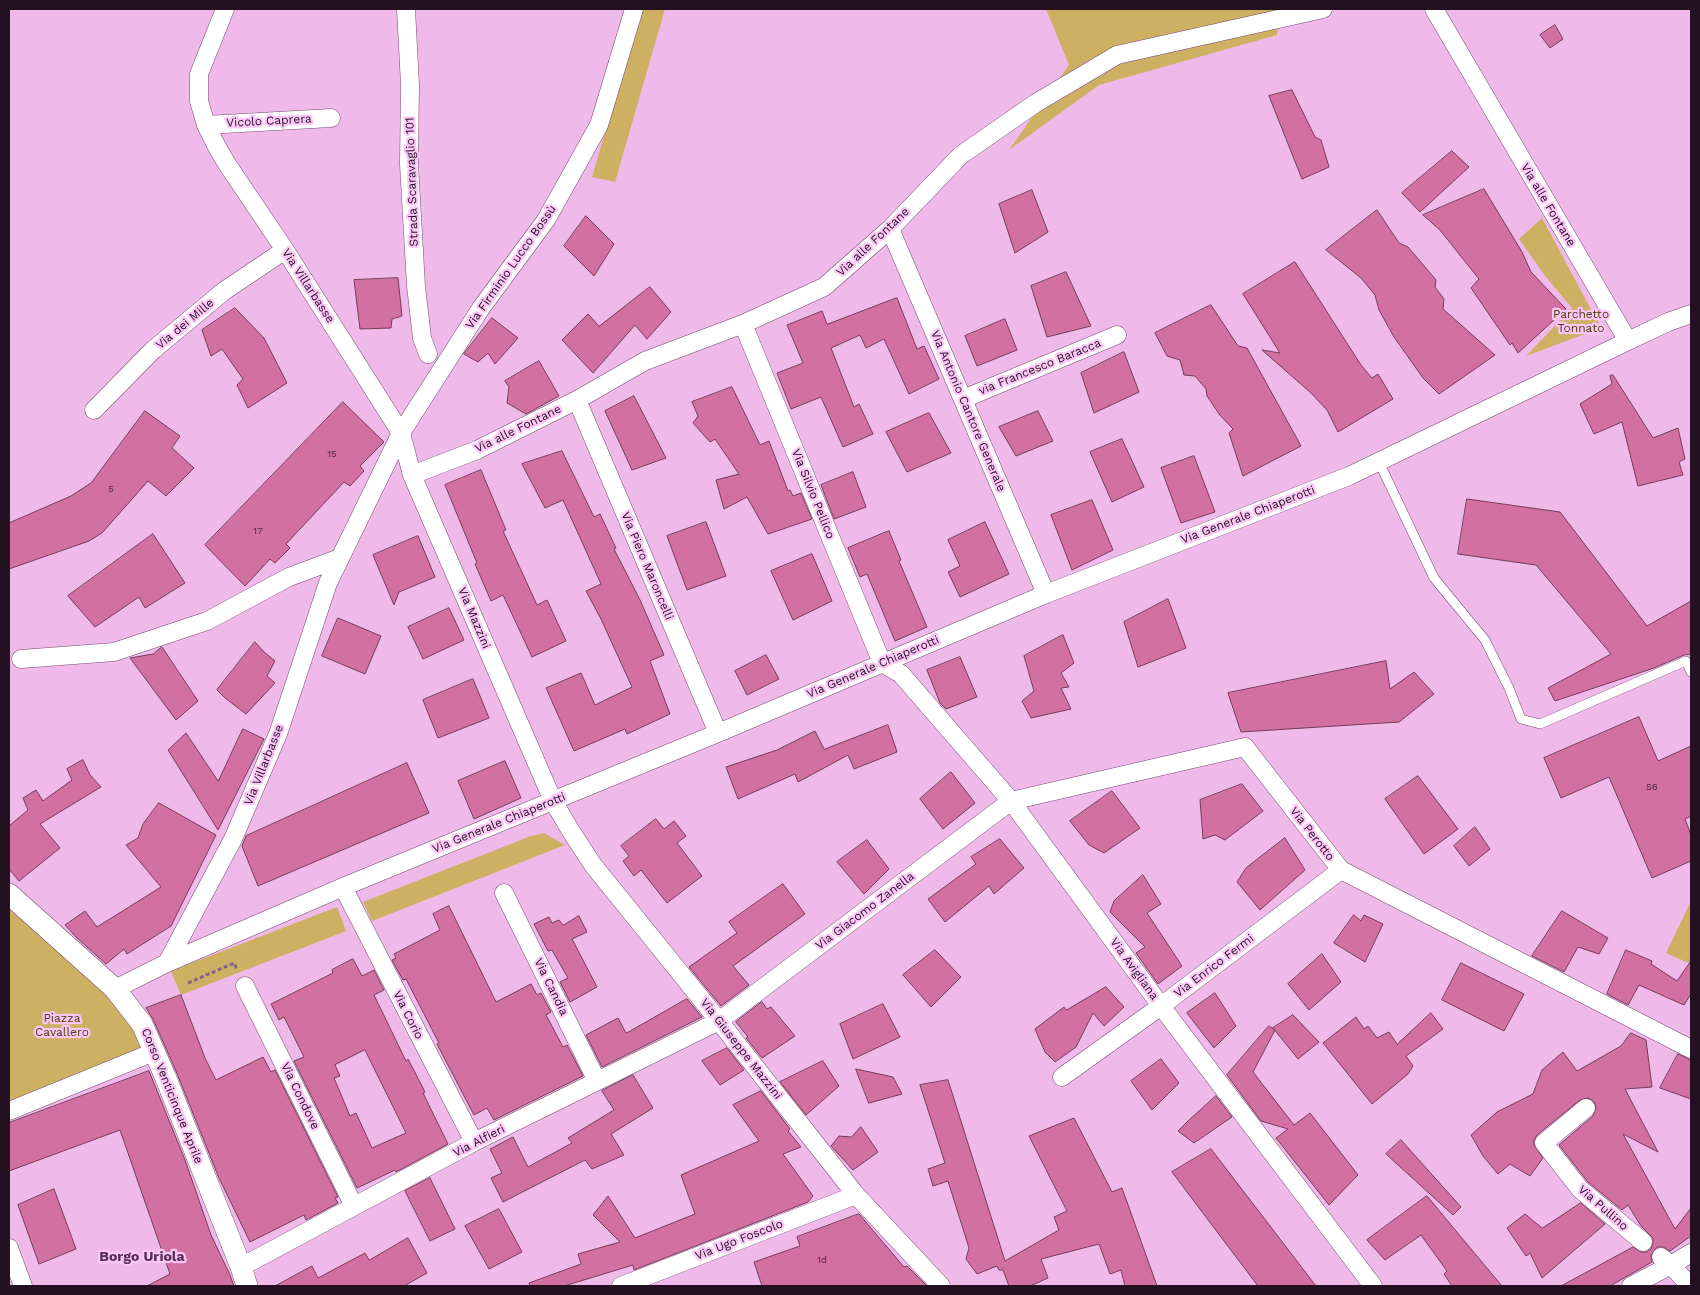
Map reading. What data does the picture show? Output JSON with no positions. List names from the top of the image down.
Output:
{
  "streets": {
    "street": [
      "Vicolo Caprera",
      "Strada Scaravaglio 101",
      "Via alle Fontane",
      "Via Firminio Lucco Bossù",
      "Via Villarbasse",
      "Via dei Mille",
      "via Francesco Baracca",
      "Via Antonio Cantore Generale",
      "Via Silvio Pellico",
      "Via Generale Chiaperotti",
      "Via Piero Maroncelli",
      "Via Mazzini",
      "Via Perotto",
      "Via Giacomo Zanella",
      "Via Enrico Fermi",
      "Via Avigliana",
      "Via Candia",
      "Via Corio",
      "Via Giuseppe Mazzini",
      "Corso Venticinque Aprile",
      "Via Condove",
      "Via Alfieri",
      "Via Pullino",
      "Via Ugo Foscolo"
    ]
  },
  "crossings": [
    ["Vicolo Caprera", "Via Villarbasse"],
    ["Via alle Fontane", "Via Antonio Cantore Generale"],
    ["Via alle Fontane", "Via Silvio Pellico"],
    ["Via alle Fontane", "Via Generale Chiaperotti"],
    ["Via alle Fontane", "Via Piero Maroncelli"],
    ["Via alle Fontane", "Via Mazzini"],
    ["Via Firminio Lucco Bossù", "Via Villarbasse"],
    ["Via Firminio Lucco Bossù", "Via Mazzini"],
    ["Via Villarbasse", "Via dei Mille"],
    ["Via Villarbasse", "Via Generale Chiaperotti"],
    ["Via Villarbasse", "Via Mazzini"],
    ["via Francesco Baracca", "Via Antonio Cantore Generale"],
    ["Via Antonio Cantore Generale", "Via Generale Chiaperotti"],
    ["Via Silvio Pellico", "Via Generale Chiaperotti"],
    ["Via Silvio Pellico", "Via Avigliana"],
    ["Via Generale Chiaperotti", "Via Piero Maroncelli"],
    ["Via Generale Chiaperotti", "Via Mazzini"],
    ["Via Generale Chiaperotti", "Via Avigliana"],
    ["Via Generale Chiaperotti", "Via Corio"],
    ["Via Generale Chiaperotti", "Via Giuseppe Mazzini"],
    ["Via Generale Chiaperotti", "Corso Venticinque Aprile"],
    ["Via Mazzini", "Via Giuseppe Mazzini"],
    ["Via Perotto", "Via Giacomo Zanella"],
    ["Via Perotto", "Via Enrico Fermi"],
    ["Via Perotto", "Via Avigliana"],
    ["Via Giacomo Zanella", "Via Avigliana"],
    ["Via Giacomo Zanella", "Via Giuseppe Mazzini"],
    ["Via Giacomo Zanella", "Via Alfieri"],
    ["Via Enrico Fermi", "Via Avigliana"],
    ["Via Candia", "Via Alfieri"],
    ["Via Corio", "Via Alfieri"],
    ["Via Giuseppe Mazzini", "Via Alfieri"],
    ["Via Giuseppe Mazzini", "Via Ugo Foscolo"],
    ["Corso Venticinque Aprile", "Via Alfieri"],
    ["Via Condove", "Via Alfieri"]
  ],
  "districts": ["Borgo Uriola"],
  "parks": ["Parchetto Tonnato", "Piazza Cavallero"],
  "house_numbers": [
    "15",
    "5",
    "17",
    "56",
    "1d"
  ]
}
